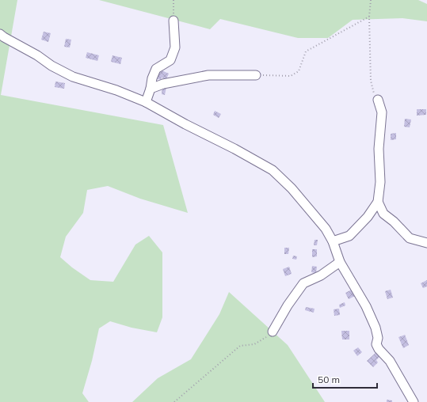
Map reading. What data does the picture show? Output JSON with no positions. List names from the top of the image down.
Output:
{
  "scale_bar": "50 m"
}
